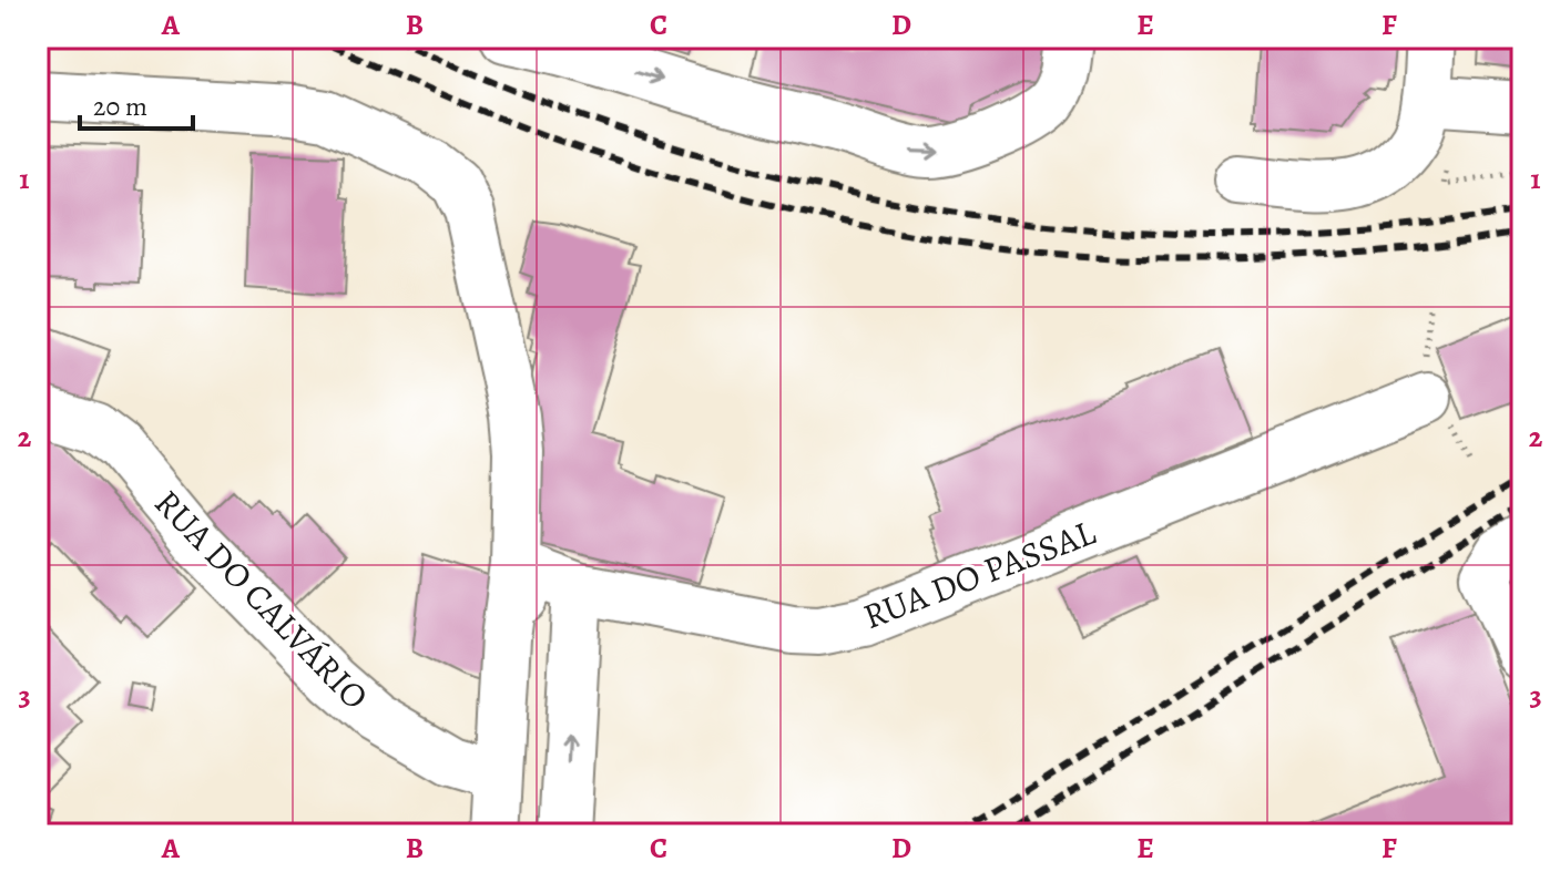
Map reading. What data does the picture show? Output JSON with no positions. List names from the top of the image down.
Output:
{
  "streets": {
    "street": ["RUA DO PASSAL", "RUA DO CALVÁRIO"]
  },
  "scale_bar": "20 m",
  "grid": {
    "columns": [
      "A",
      "B",
      "C",
      "D",
      "E",
      "F"
    ],
    "rows": ["1", "2", "3"]
  }
}
